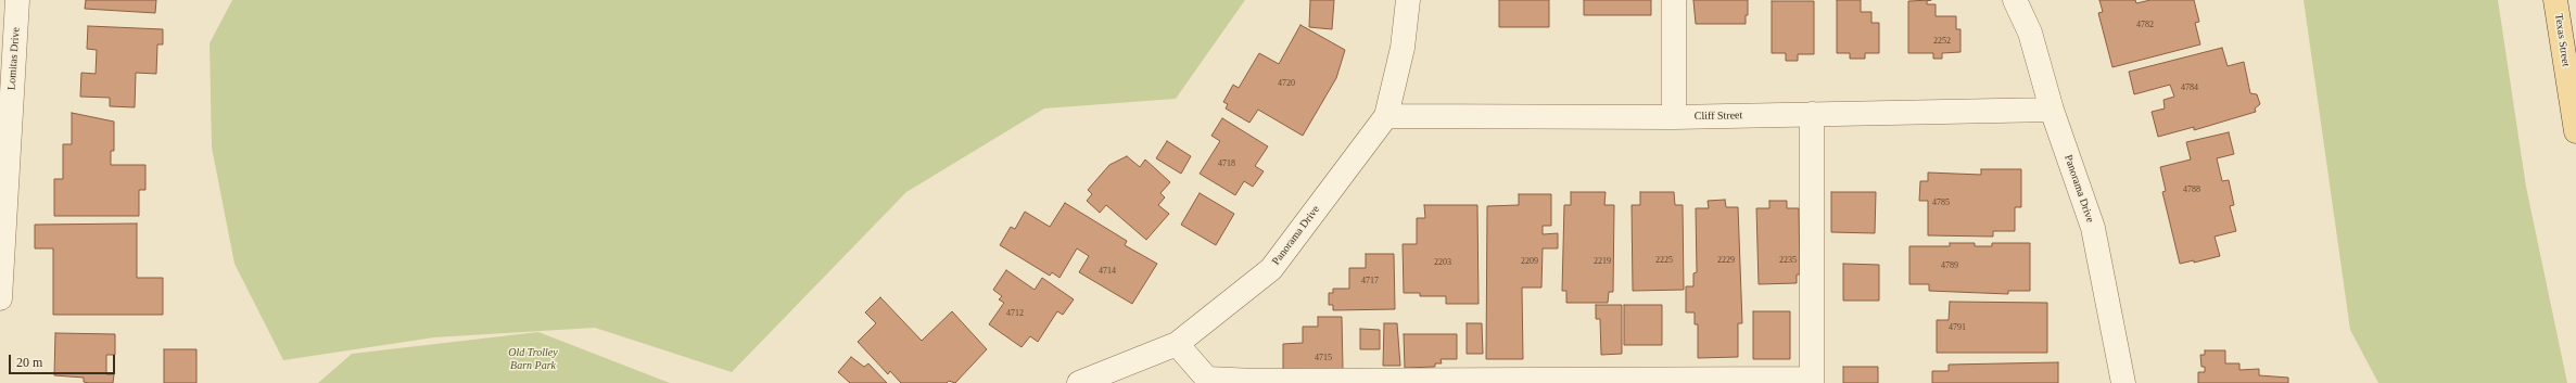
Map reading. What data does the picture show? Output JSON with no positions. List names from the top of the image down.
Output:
{
  "streets": {
    "main road": ["Texas Street"],
    "street": ["Lomitas Drive", "Cliff Street", "Panorama Drive"]
  },
  "crossings": [
    ["Cliff Street", "Panorama Drive"]
  ],
  "parks": ["Old Trolley Barn Park"],
  "house_numbers": [
    "4782",
    "2252",
    "4720",
    "4784",
    "4718",
    "4788",
    "4785",
    "2225",
    "2229",
    "2235",
    "2209",
    "2219",
    "2203",
    "4789",
    "4714",
    "4717",
    "4712",
    "4791",
    "4715"
  ],
  "scale_bar": "20 m"
}
